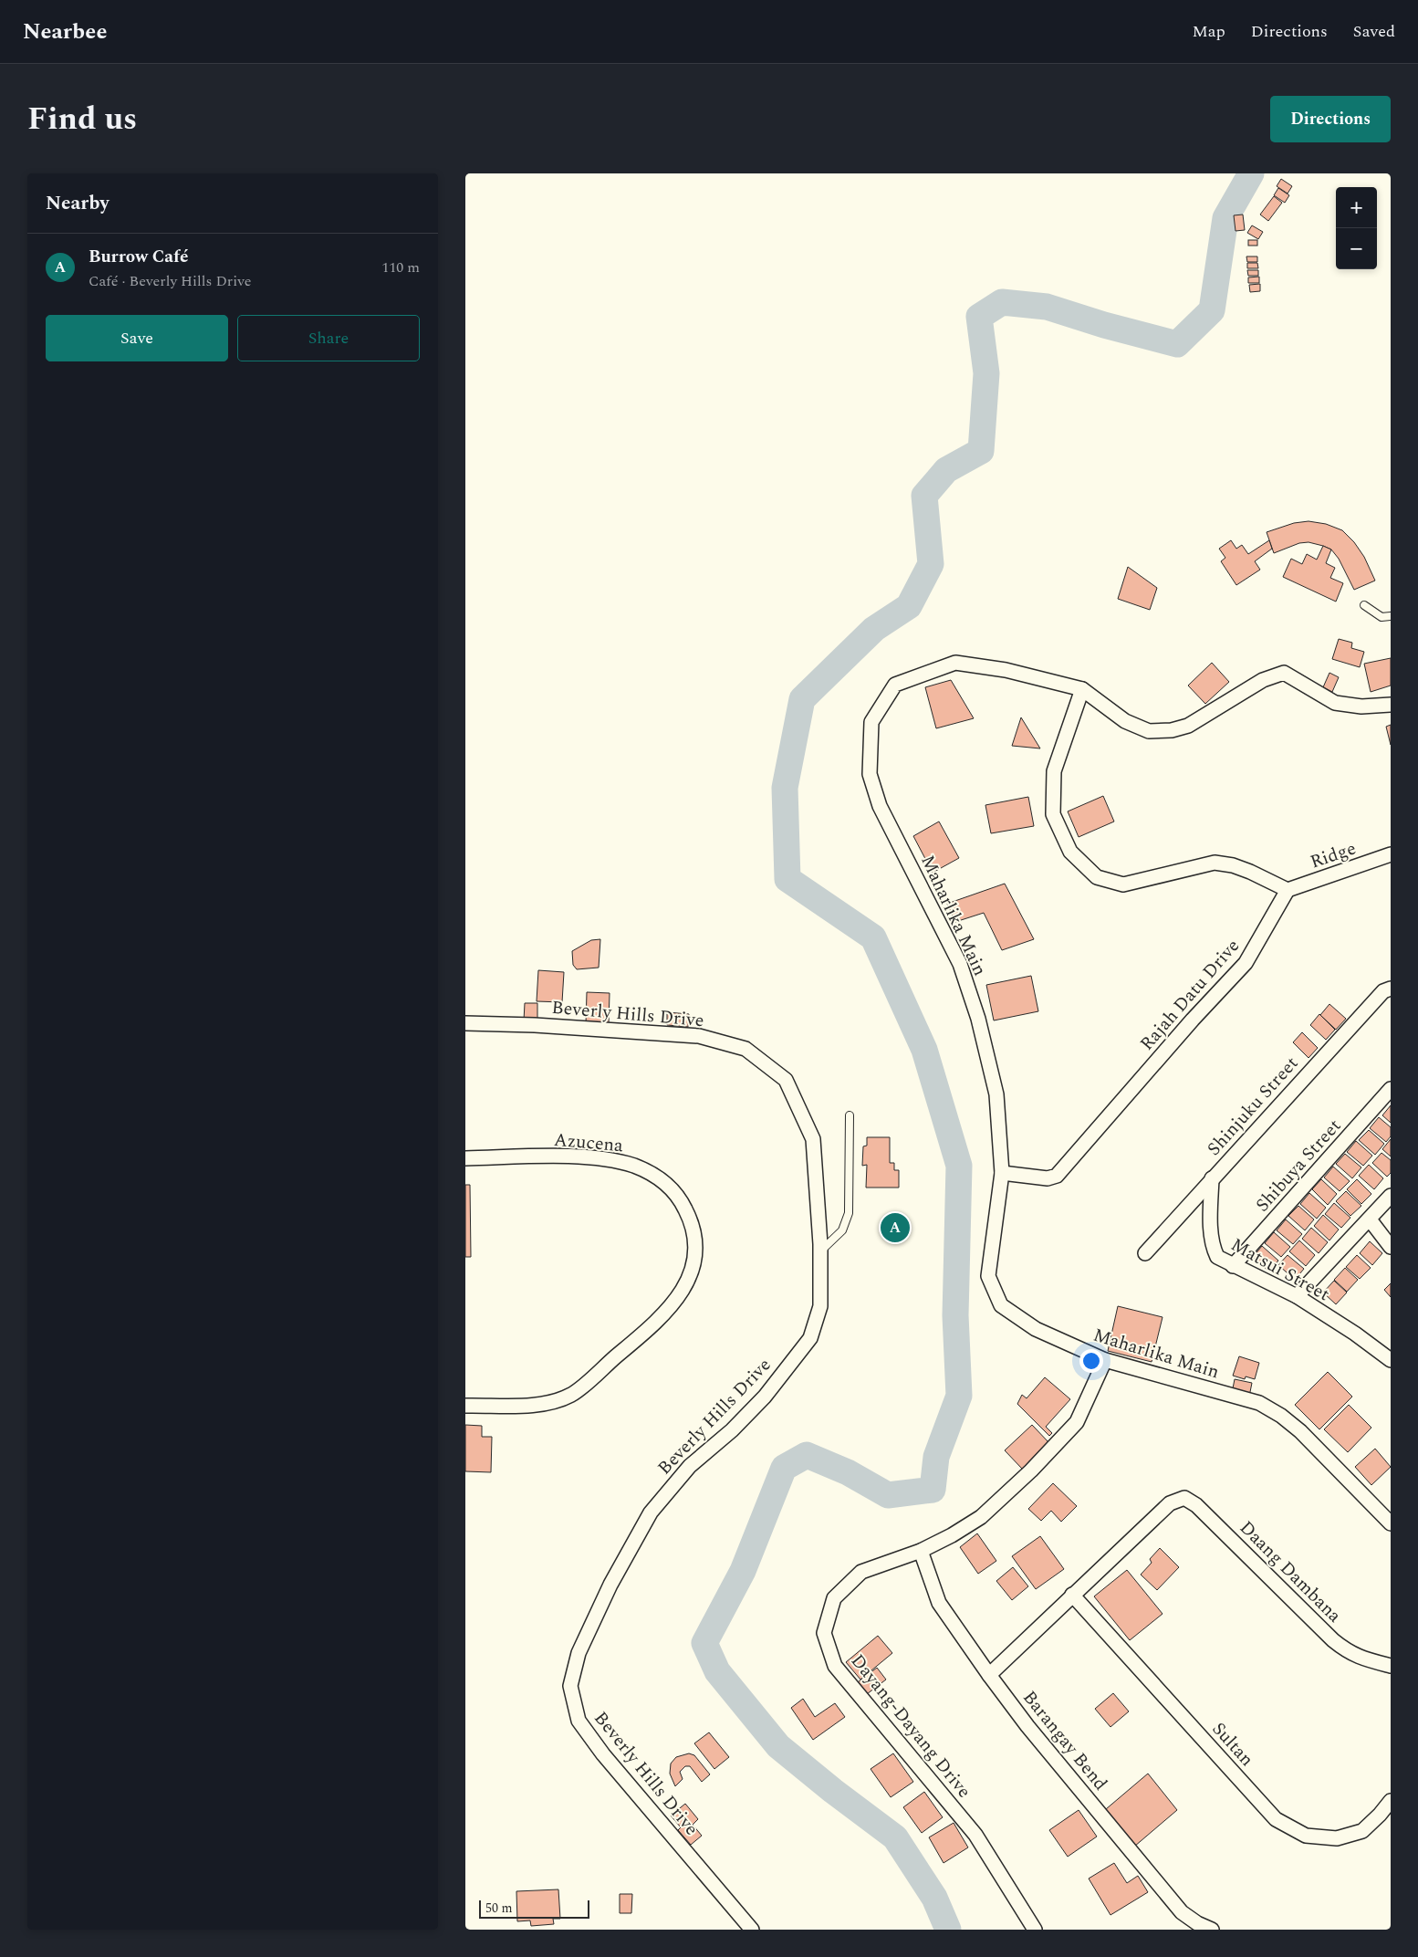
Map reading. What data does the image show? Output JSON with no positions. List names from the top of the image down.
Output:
{
  "streets": {
    "street": [
      "Ridge",
      "Maharlika Main",
      "Rajah Datu Drive",
      "Beverly Hills Drive",
      "Shinjuku Street",
      "Azucena",
      "Shibuya Street",
      "Matsui Street",
      "Daang Dambana",
      "Dayang-Dayang Drive",
      "Barangay Bend",
      "Sultan"
    ]
  },
  "crossings": [
    ["Ridge", "Rajah Datu Drive"],
    ["Maharlika Main", "Rajah Datu Drive"],
    ["Maharlika Main", "Dayang-Dayang Drive"],
    ["Shinjuku Street", "Matsui Street"],
    ["Shibuya Street", "Matsui Street"],
    ["Daang Dambana", "Sultan"],
    ["Dayang-Dayang Drive", "Barangay Bend"]
  ],
  "scale_bar": "50 m",
  "page": {
    "header": "Nearbee",
    "nav": ["Map", "Directions", "Saved"],
    "title": "Find us",
    "buttons": [
      "Directions",
      ["Save", "Share"]
    ],
    "heading": "Nearby",
    "map_buttons": ["+", "−"],
    "list": [
      {
        "mark": "A",
        "name": "Burrow Café",
        "note": "Café · Beverly Hills Drive",
        "value": "110 m"
      }
    ],
    "pins": "A",
    "scale": "50 m"
  }
}
